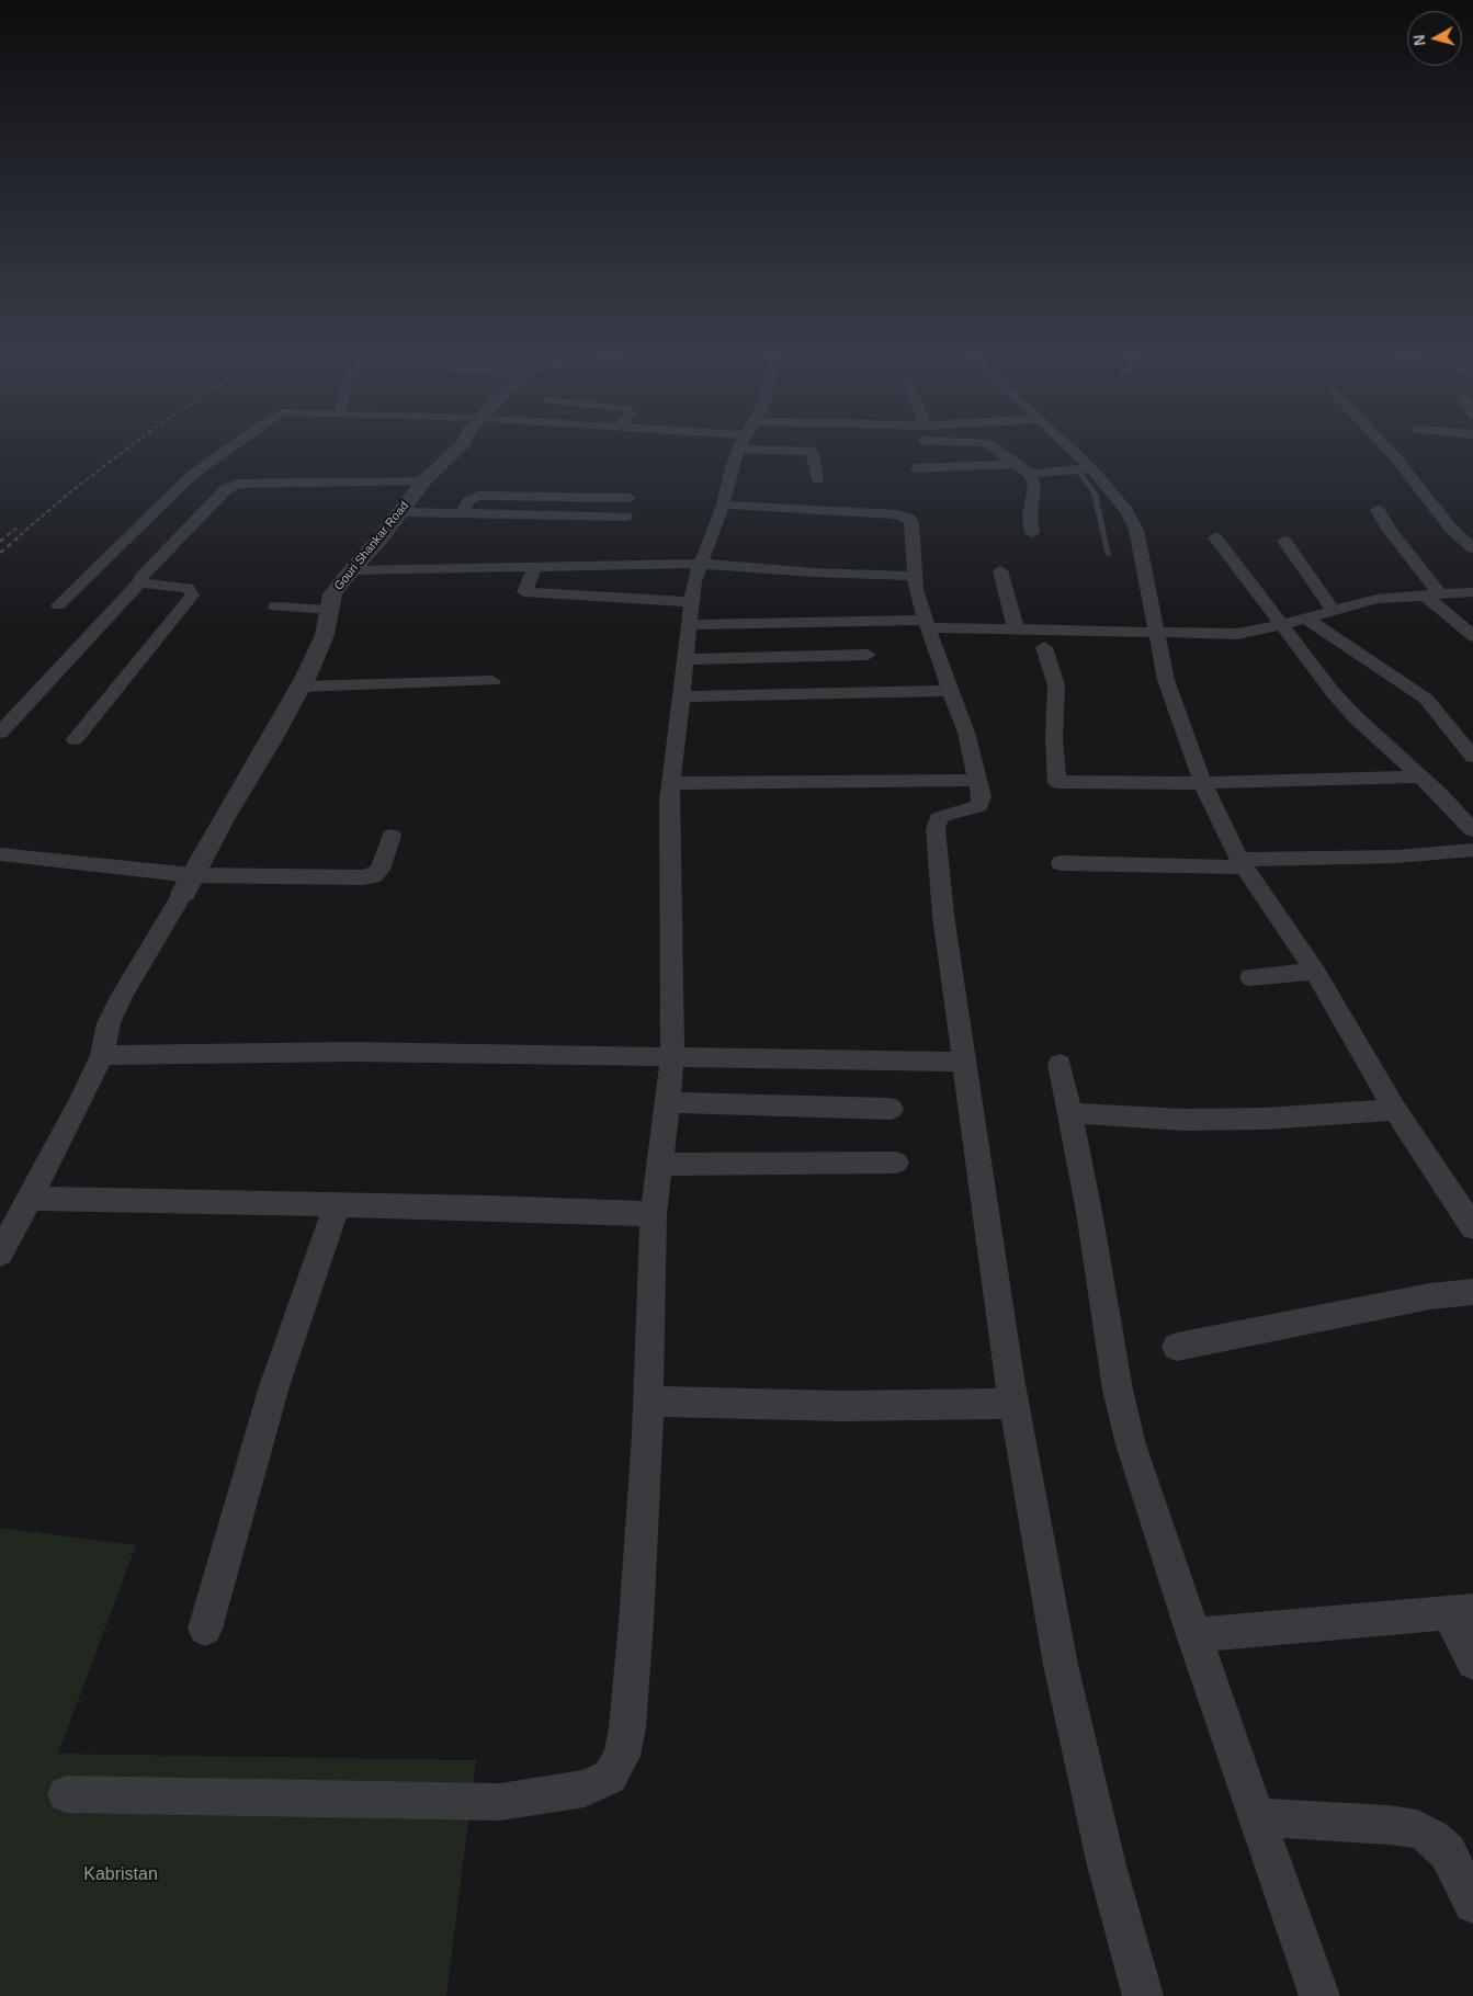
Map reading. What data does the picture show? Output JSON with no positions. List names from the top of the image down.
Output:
{
  "streets": {
    "street": ["Gouri Shankar Road"]
  },
  "parks": ["Kabristan"],
  "north": "left"
}
